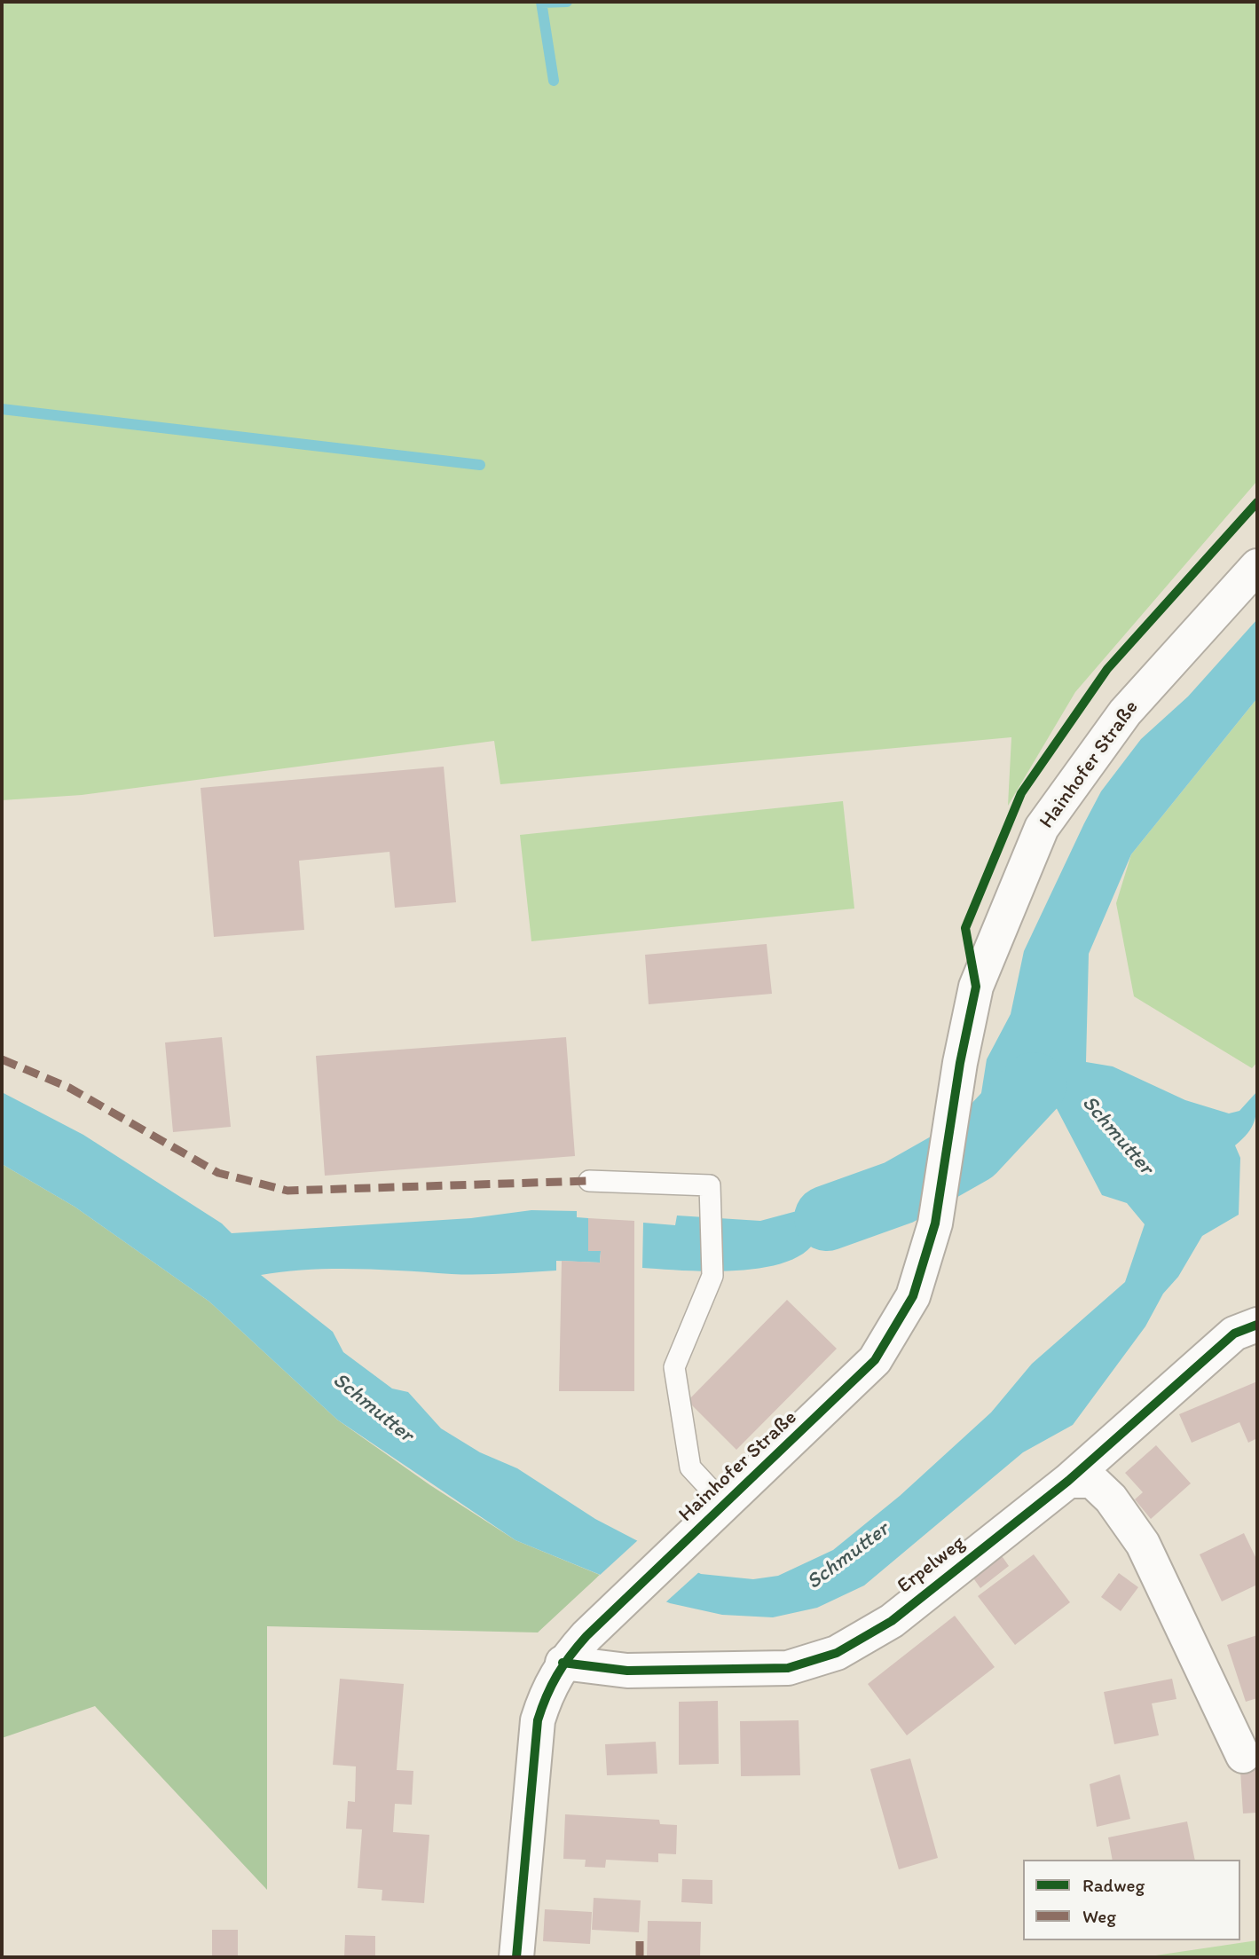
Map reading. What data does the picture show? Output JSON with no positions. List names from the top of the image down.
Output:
{
  "streets": {
    "street": ["Hainhofer Straße", "Erpelweg"]
  },
  "crossings": [
    ["Hainhofer Straße", "Erpelweg"]
  ],
  "water": ["Schmutter"],
  "legend": ["Radweg", "Weg"]
}
